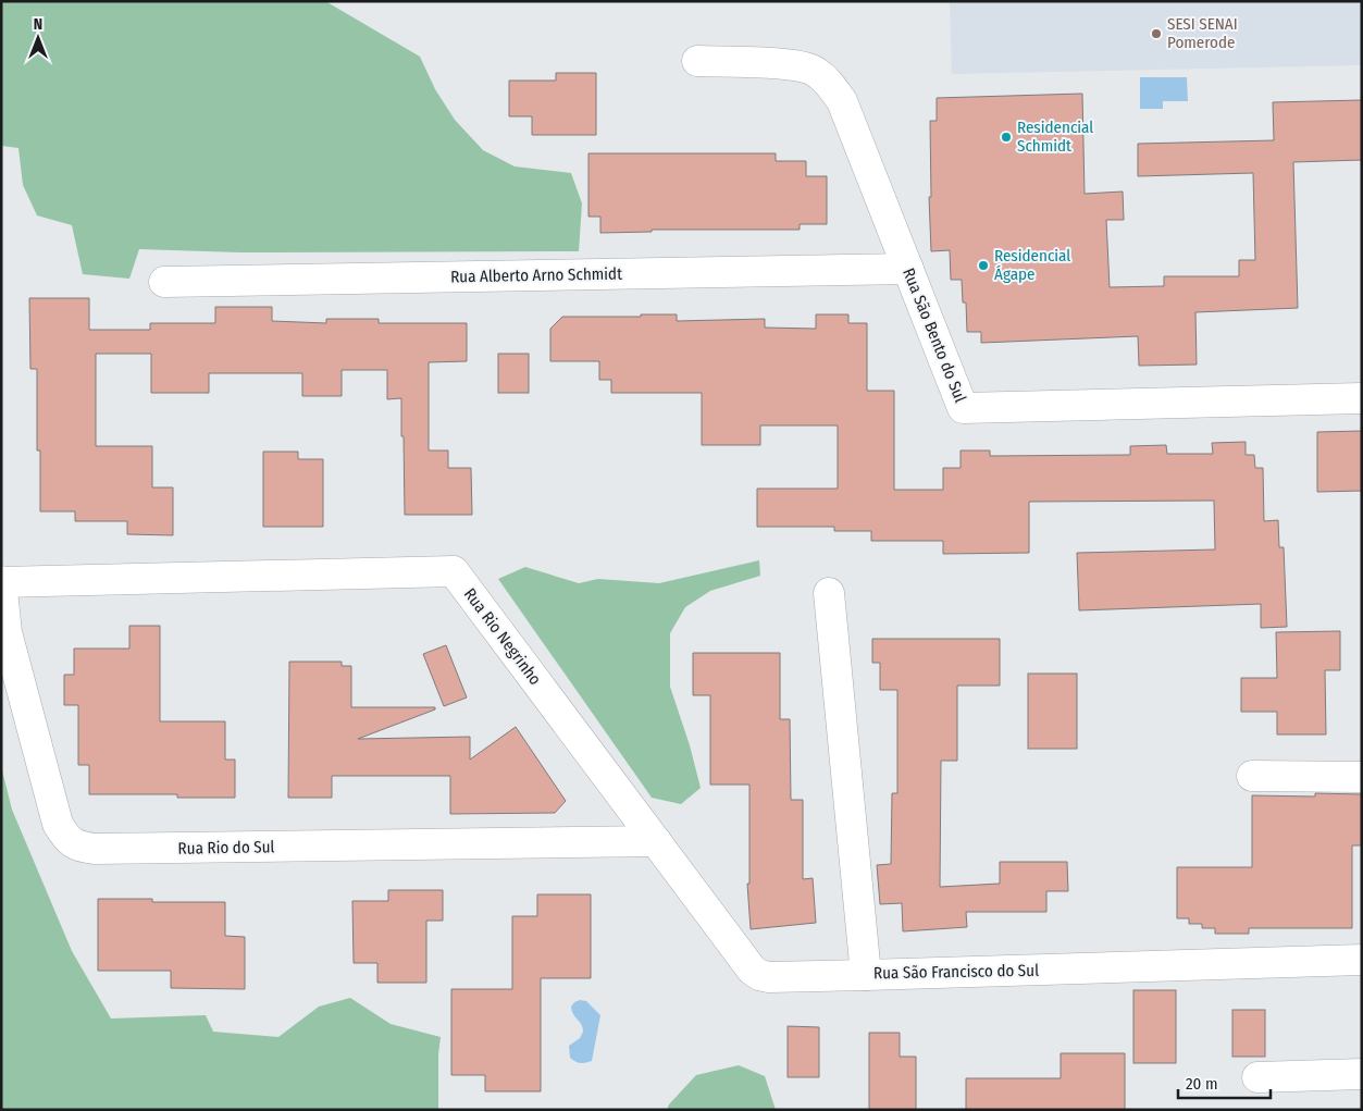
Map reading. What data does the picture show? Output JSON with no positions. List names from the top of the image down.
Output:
{
  "streets": {
    "street": [
      "Rua Alberto Arno Schmidt",
      "Rua São Bento do Sul",
      "Rua Rio Negrinho",
      "Rua Rio do Sul",
      "Rua São Francisco do Sul"
    ]
  },
  "crossings": [
    ["Rua Alberto Arno Schmidt", "Rua São Bento do Sul"],
    ["Rua Rio Negrinho", "Rua Rio do Sul"],
    ["Rua Rio Negrinho", "Rua São Francisco do Sul"]
  ],
  "places": ["SESI SENAI Pomerode", "Residencial Schmidt", "Residencial Ágape"],
  "scale_bar": "20 m",
  "north": "top"
}
